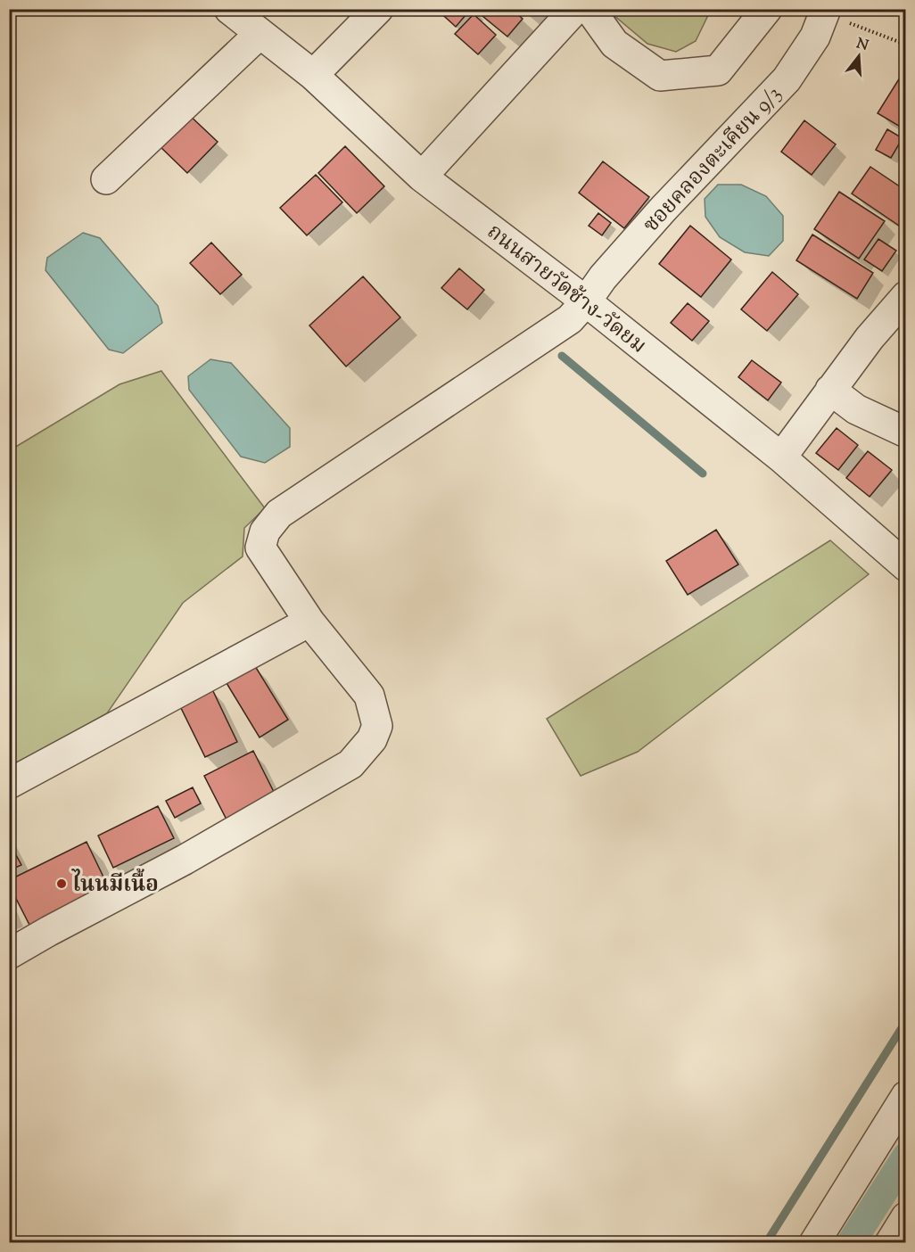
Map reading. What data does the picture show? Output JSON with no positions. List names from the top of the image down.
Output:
{
  "streets": {
    "street": ["ซอยคลองตะเคียน 9/3", "ถนนสายวัดช้าง-วัดยม"]
  },
  "crossings": [
    ["ซอยคลองตะเคียน 9/3", "ถนนสายวัดช้าง-วัดยม"]
  ],
  "places": ["ไนนมีเนื้อ"],
  "north": "top"
}
